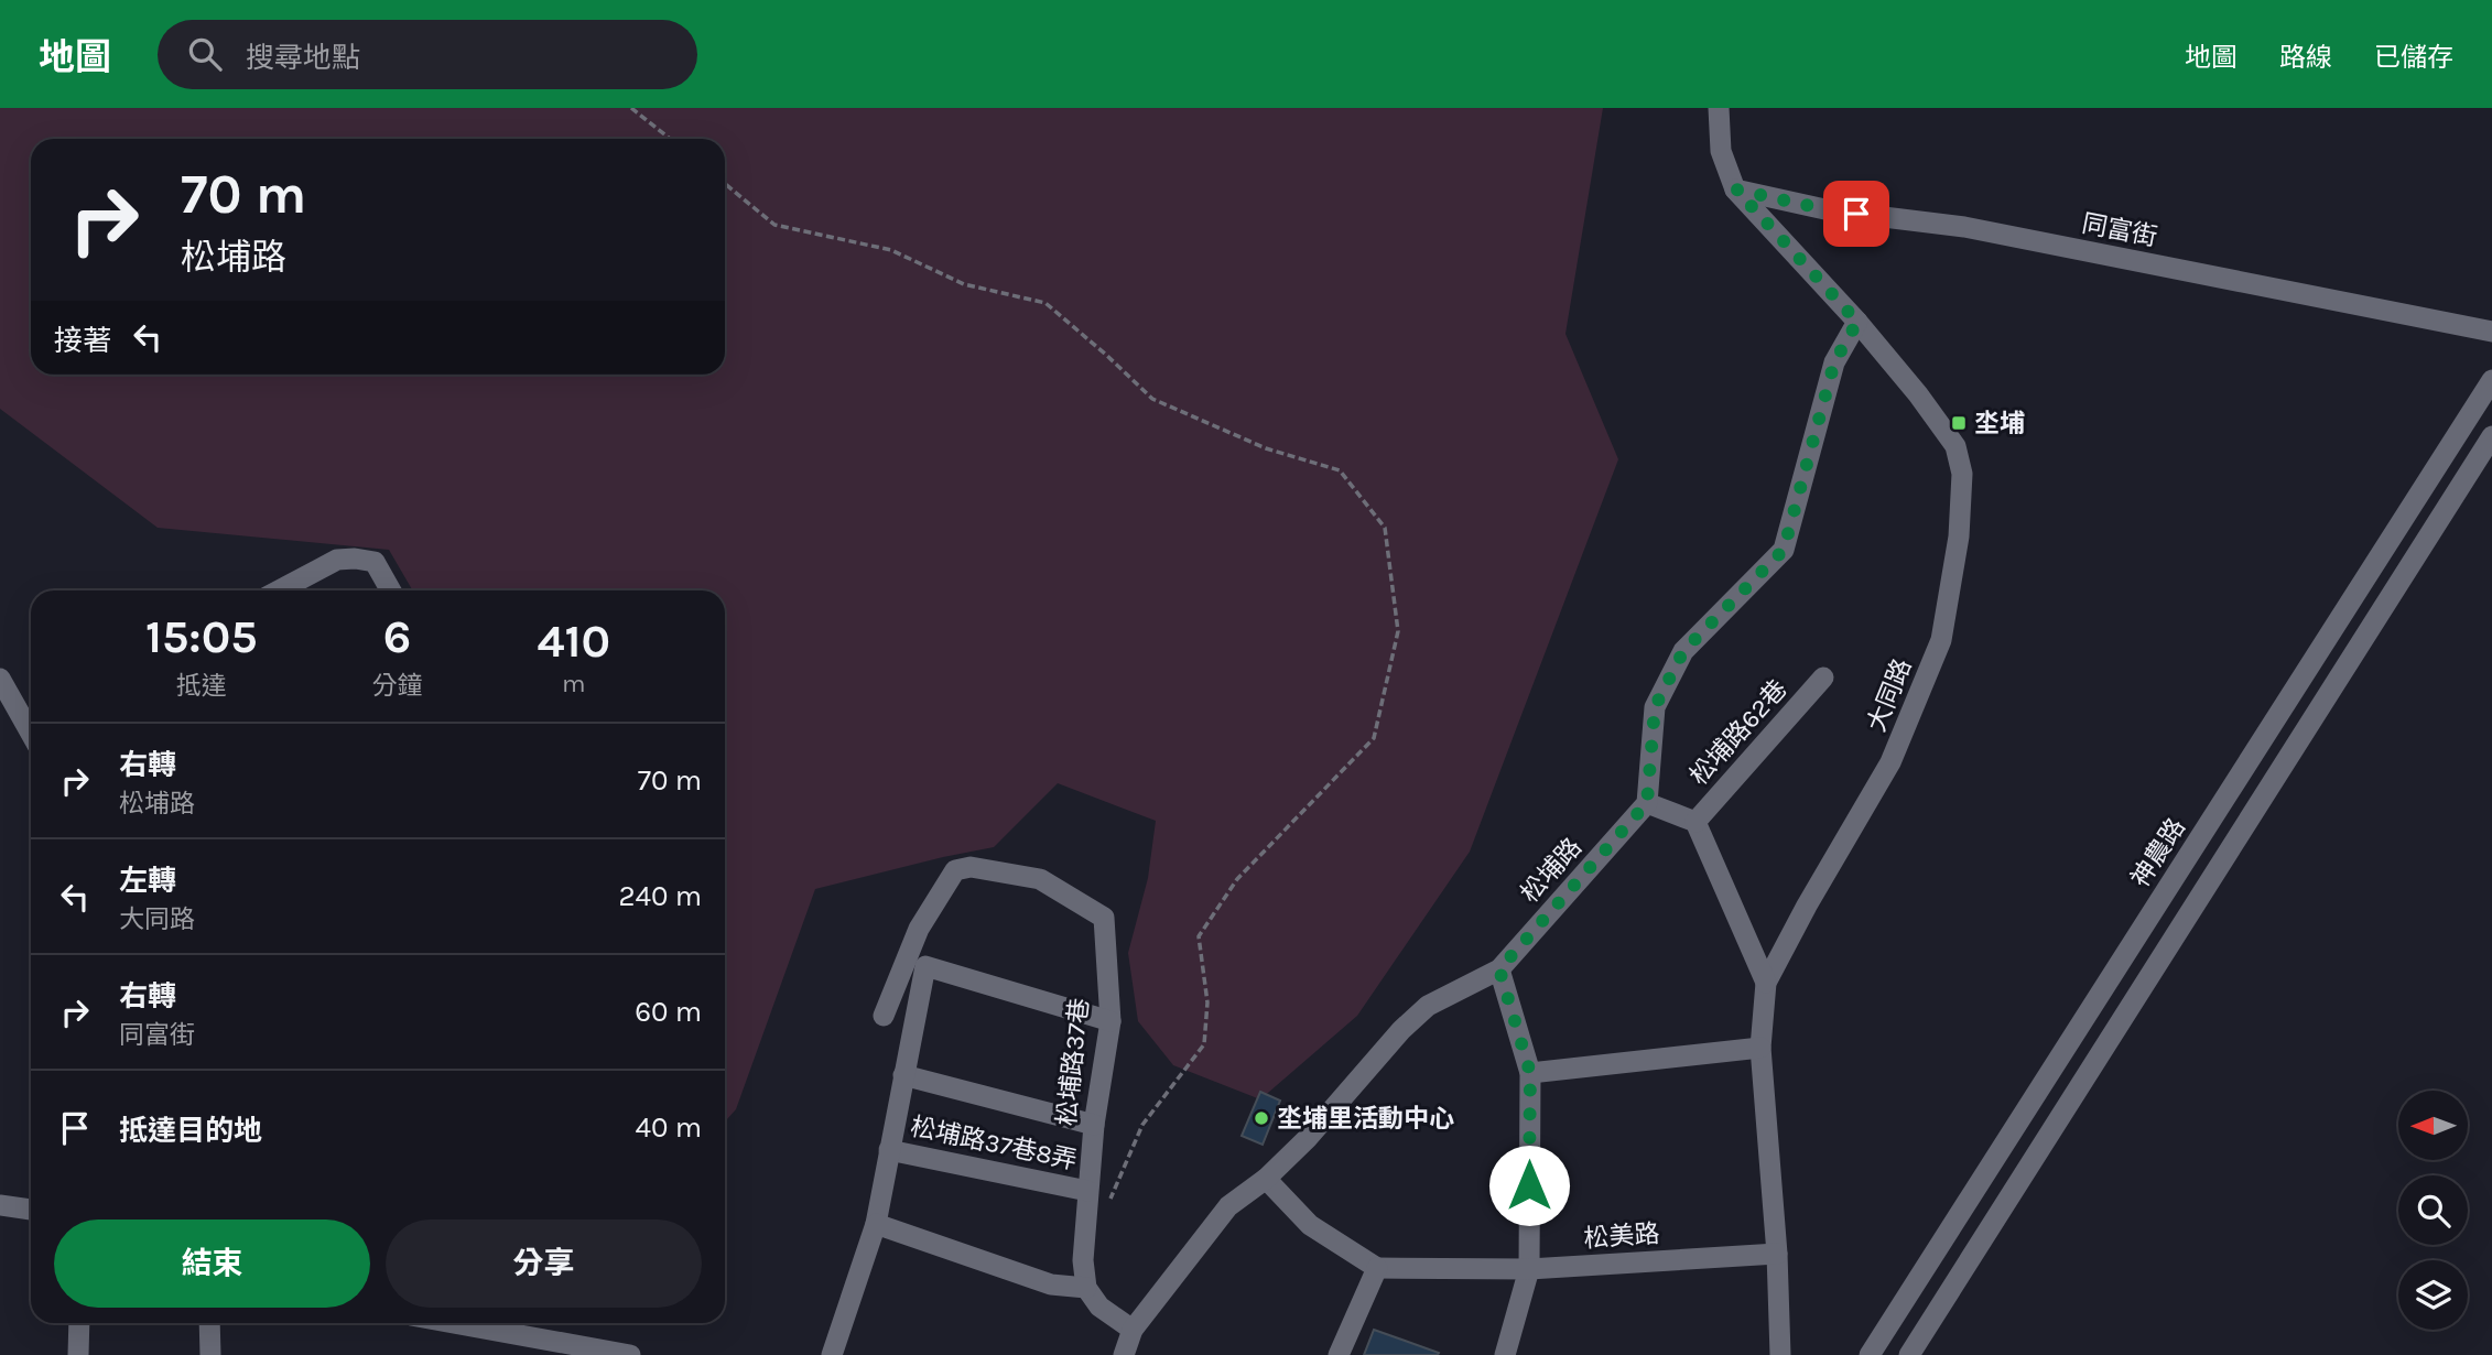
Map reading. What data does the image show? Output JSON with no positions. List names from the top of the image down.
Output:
{
  "streets": {
    "street": [
      "同富街",
      "大同路",
      "松埔路62巷",
      "神農路",
      "松埔路",
      "松埔路37巷",
      "松埔路37巷8弄",
      "松美路"
    ]
  },
  "crossings": [
    ["同富街", "大同路"],
    ["大同路", "松埔路62巷"],
    ["大同路", "松美路"],
    ["松埔路62巷", "松埔路"],
    ["松埔路37巷", "松埔路37巷8弄"]
  ],
  "places": {
    "transit": ["坔埔"],
    "other": ["坔埔里活動中心"]
  },
  "north": "left",
  "page": {
    "header": "地圖",
    "search": "搜尋地點",
    "nav": ["地圖", "路線", "已儲存"],
    "turn": ["70 m", "松埔路"],
    "then": "接著",
    "eta": [
      "15:05",
      "抵達",
      "6",
      "分鐘",
      "410",
      "m"
    ],
    "list": [
      {
        "name": "右轉",
        "note": "松埔路",
        "value": "70 m"
      },
      {
        "name": "左轉",
        "note": "大同路",
        "value": "240 m"
      },
      {
        "name": "右轉",
        "note": "同富街",
        "value": "60 m"
      },
      {
        "name": "抵達目的地",
        "value": "40 m"
      }
    ],
    "buttons": ["結束", "分享"]
  }
}
